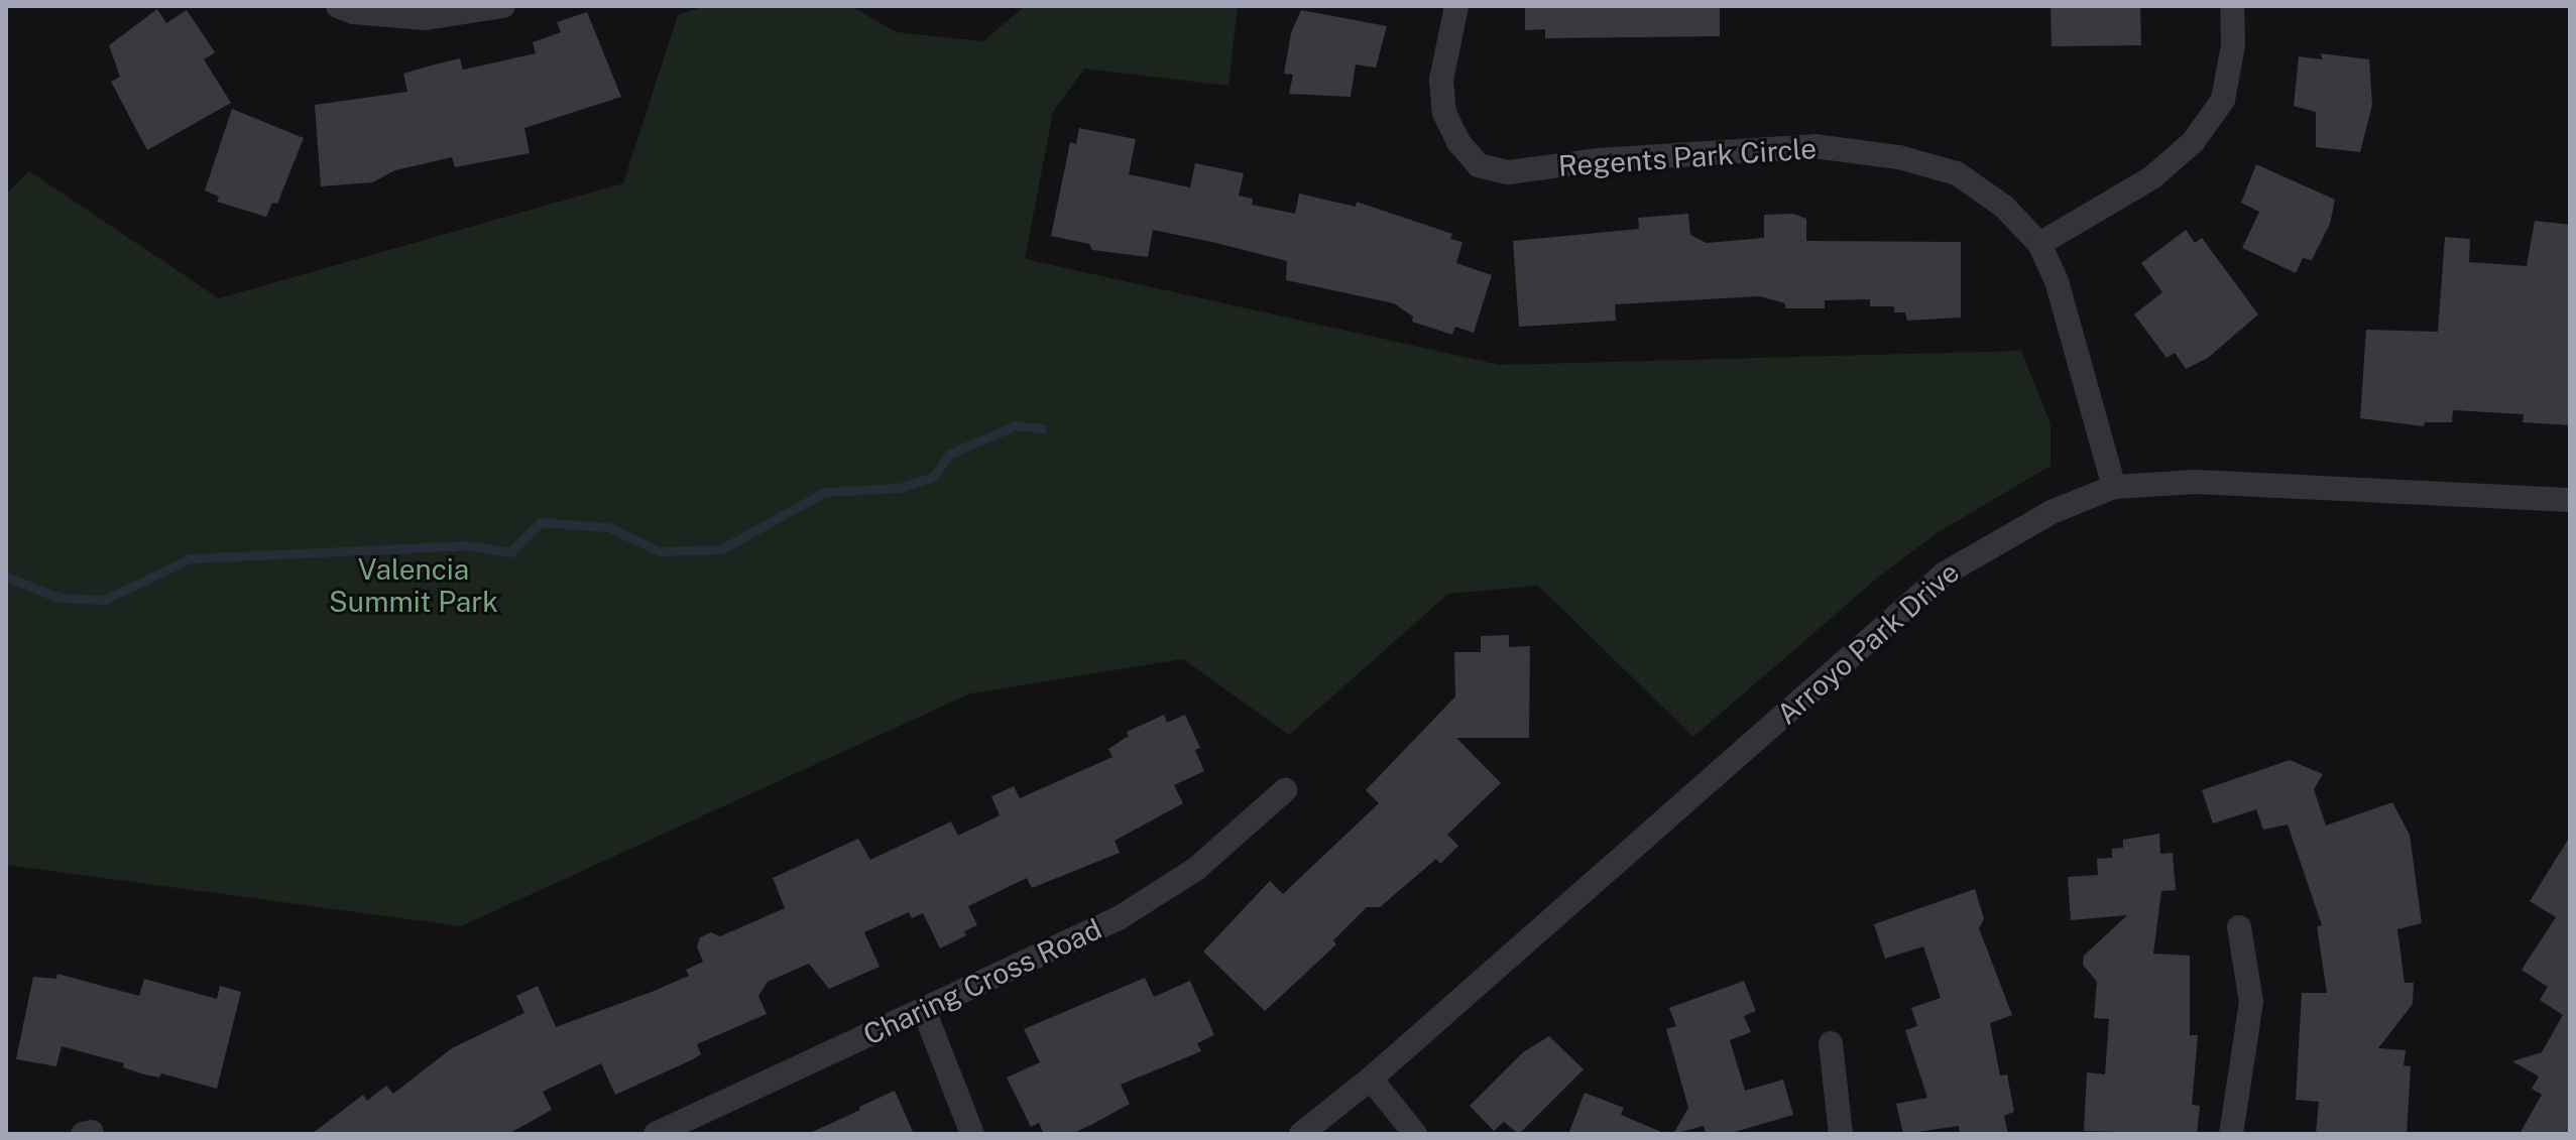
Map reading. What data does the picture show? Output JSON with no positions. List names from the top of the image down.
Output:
{
  "streets": {
    "street": ["Regents Park Circle", "Arroyo Park Drive", "Charing Cross Road"]
  },
  "crossings": [
    ["Regents Park Circle", "Arroyo Park Drive"]
  ],
  "parks": ["Valencia Summit Park"]
}
